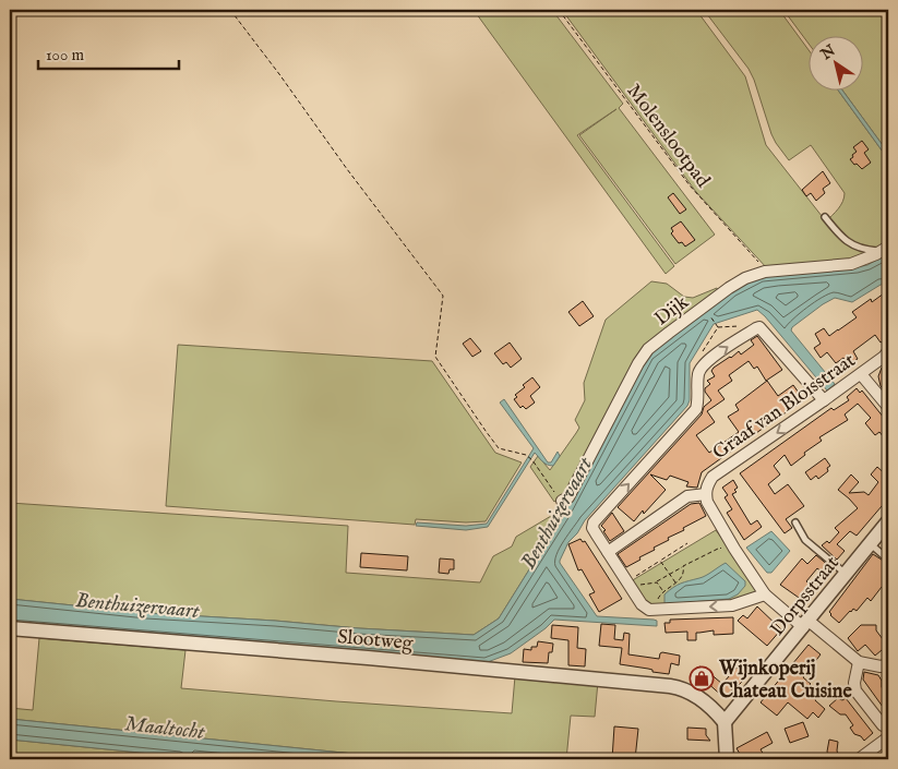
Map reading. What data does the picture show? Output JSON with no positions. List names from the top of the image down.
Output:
{
  "streets": {
    "street": [
      "Dijk",
      "Graaf van Bloisstraat",
      "Dorpsstraat",
      "Slootweg"
    ],
    "path": ["Molenslootpad"]
  },
  "crossings": [
    ["Molenslootpad", "Dijk"],
    ["Dorpsstraat", "Slootweg"]
  ],
  "water": ["Benthuizervaart", "Maaltocht"],
  "places": {
    "shop": ["Wijnkoperij Chateau Cuisine"]
  },
  "scale_bar": "100 m",
  "north": "top left"
}
